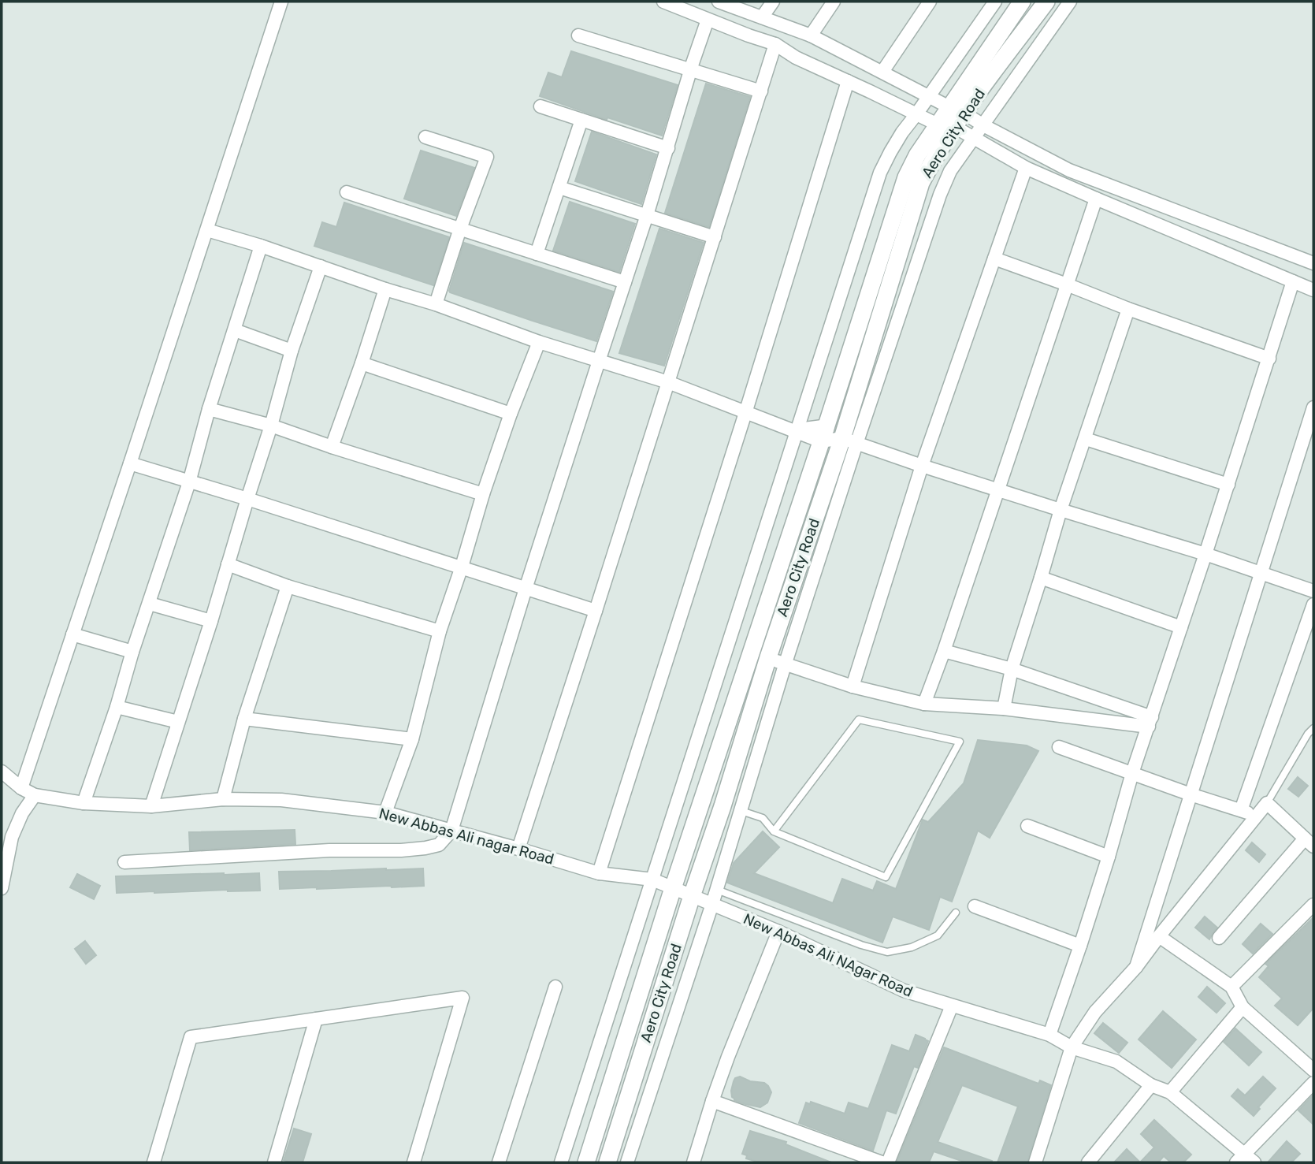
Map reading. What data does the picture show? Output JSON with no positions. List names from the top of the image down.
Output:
{
  "streets": {
    "street": ["Aero City Road", "New Abbas Ali nagar Road", "New Abbas Ali NAgar Road"]
  },
  "crossings": [
    ["Aero City Road", "New Abbas Ali nagar Road"],
    ["Aero City Road", "New Abbas Ali NAgar Road"],
    ["New Abbas Ali nagar Road", "New Abbas Ali NAgar Road"]
  ]
}
